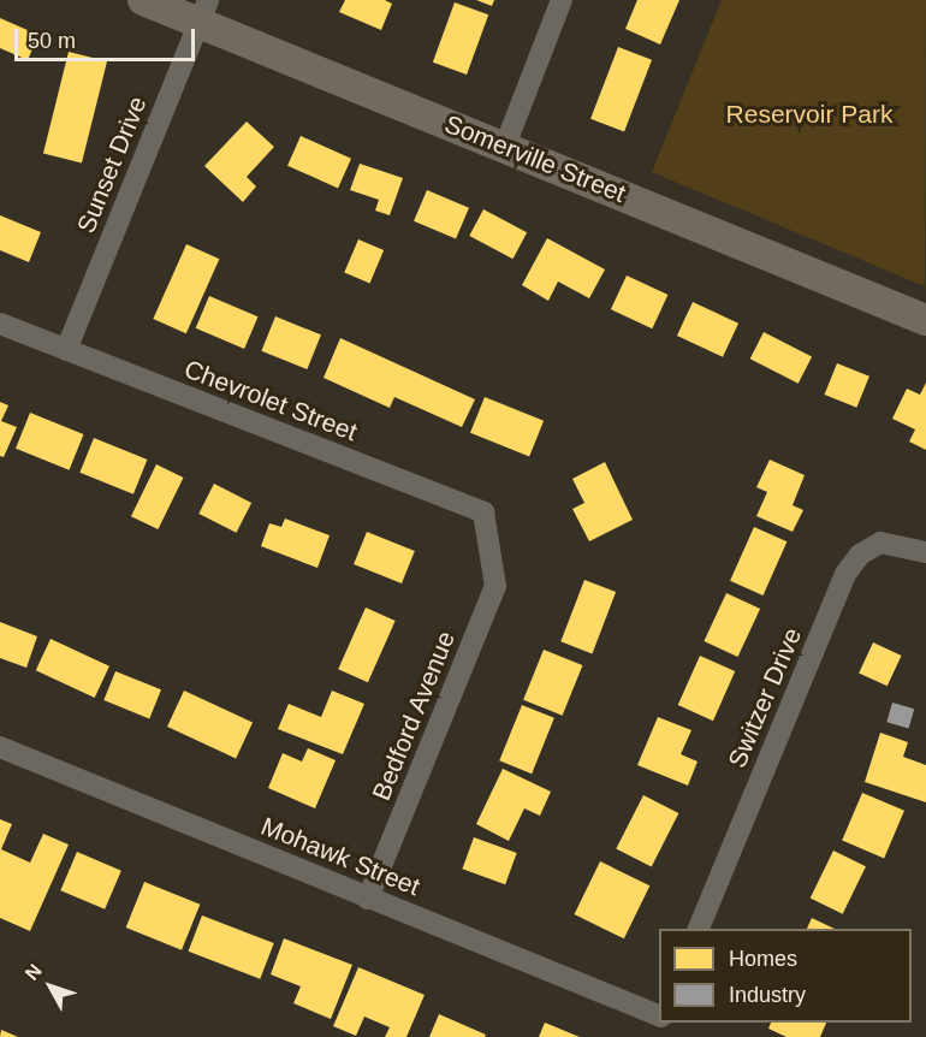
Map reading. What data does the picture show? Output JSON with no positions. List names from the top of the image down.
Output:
{
  "streets": {
    "street": [
      "Somerville Street",
      "Sunset Drive",
      "Chevrolet Street",
      "Switzer Drive",
      "Bedford Avenue",
      "Mohawk Street"
    ]
  },
  "crossings": [
    ["Somerville Street", "Sunset Drive"],
    ["Sunset Drive", "Chevrolet Street"],
    ["Chevrolet Street", "Bedford Avenue"],
    ["Bedford Avenue", "Mohawk Street"]
  ],
  "parks": ["Reservoir Park"],
  "legend": ["Homes", "Industry"],
  "scale_bar": "50 m",
  "north": "top left"
}
